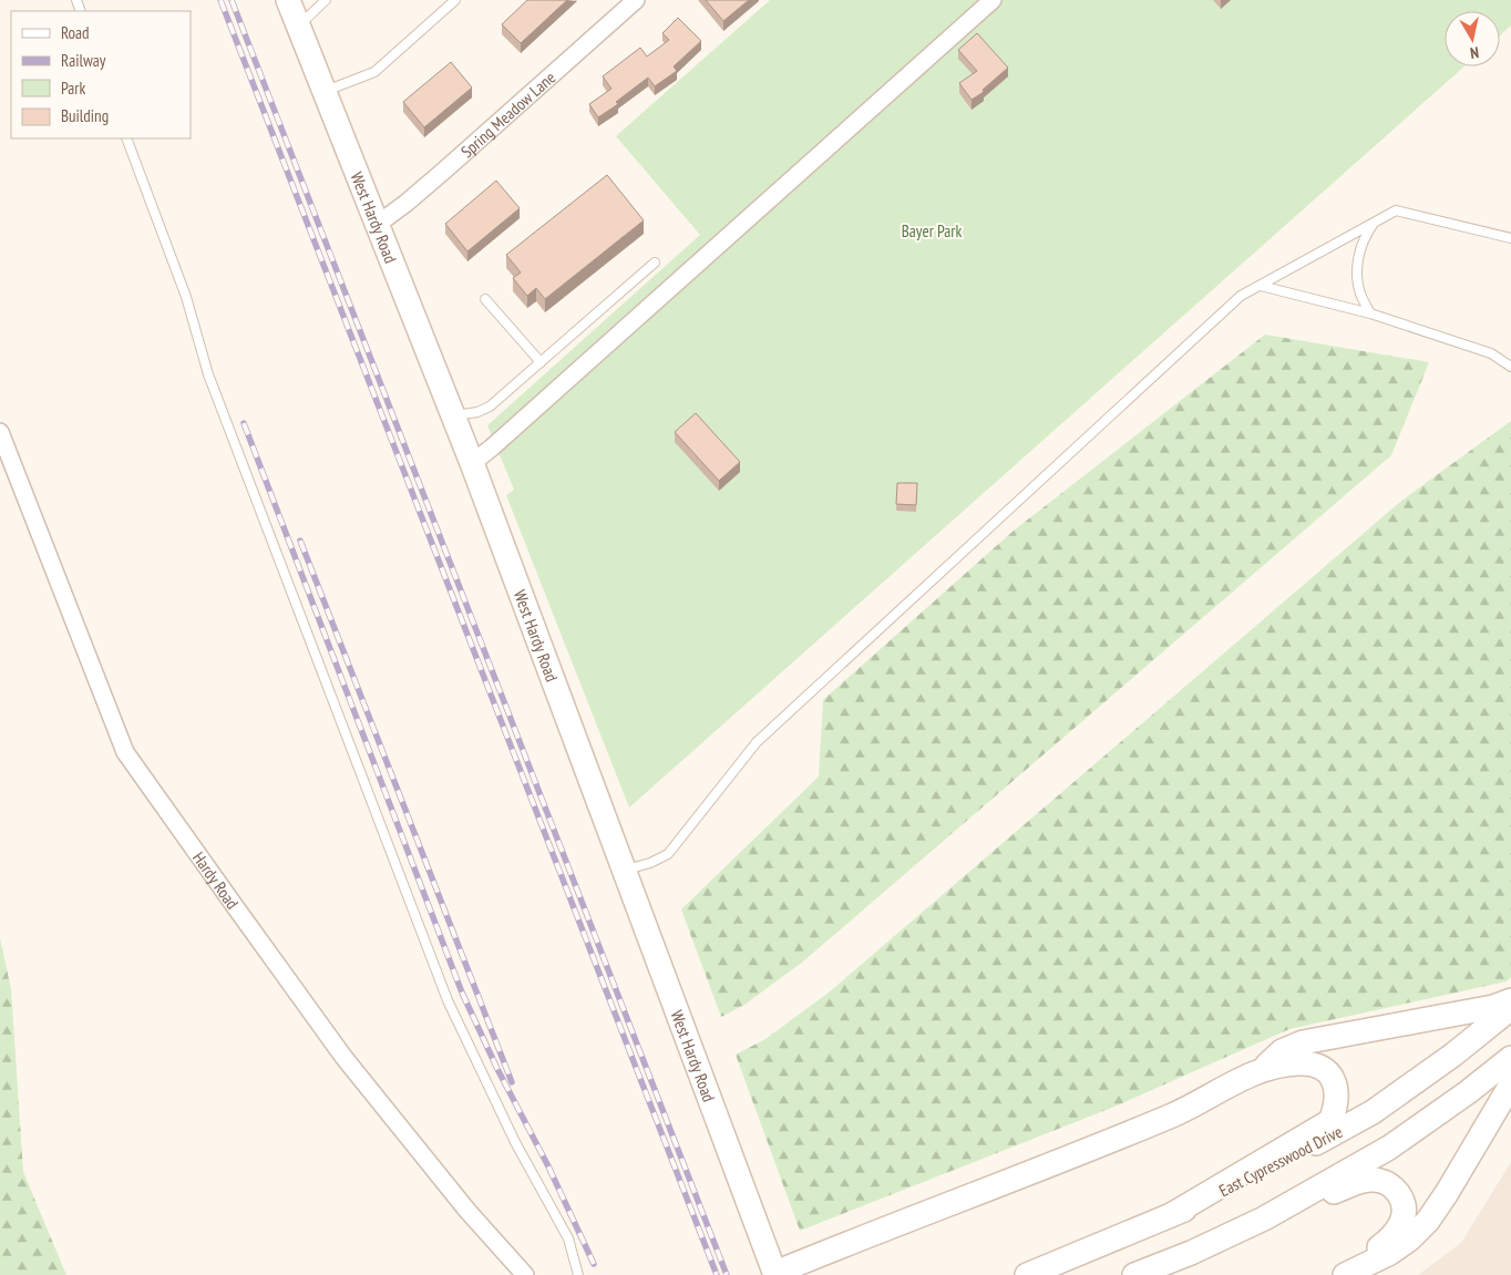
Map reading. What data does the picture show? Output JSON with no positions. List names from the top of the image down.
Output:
{
  "streets": {
    "main road": ["West Hardy Road", "East Cypresswood Drive"],
    "street": ["Spring Meadow Lane", "Hardy Road"]
  },
  "crossings": [
    ["Spring Meadow Lane", "West Hardy Road"]
  ],
  "parks": ["Bayer Park"],
  "legend": [
    "Road",
    "Railway",
    "Park",
    "Building"
  ],
  "north": "bottom"
}
